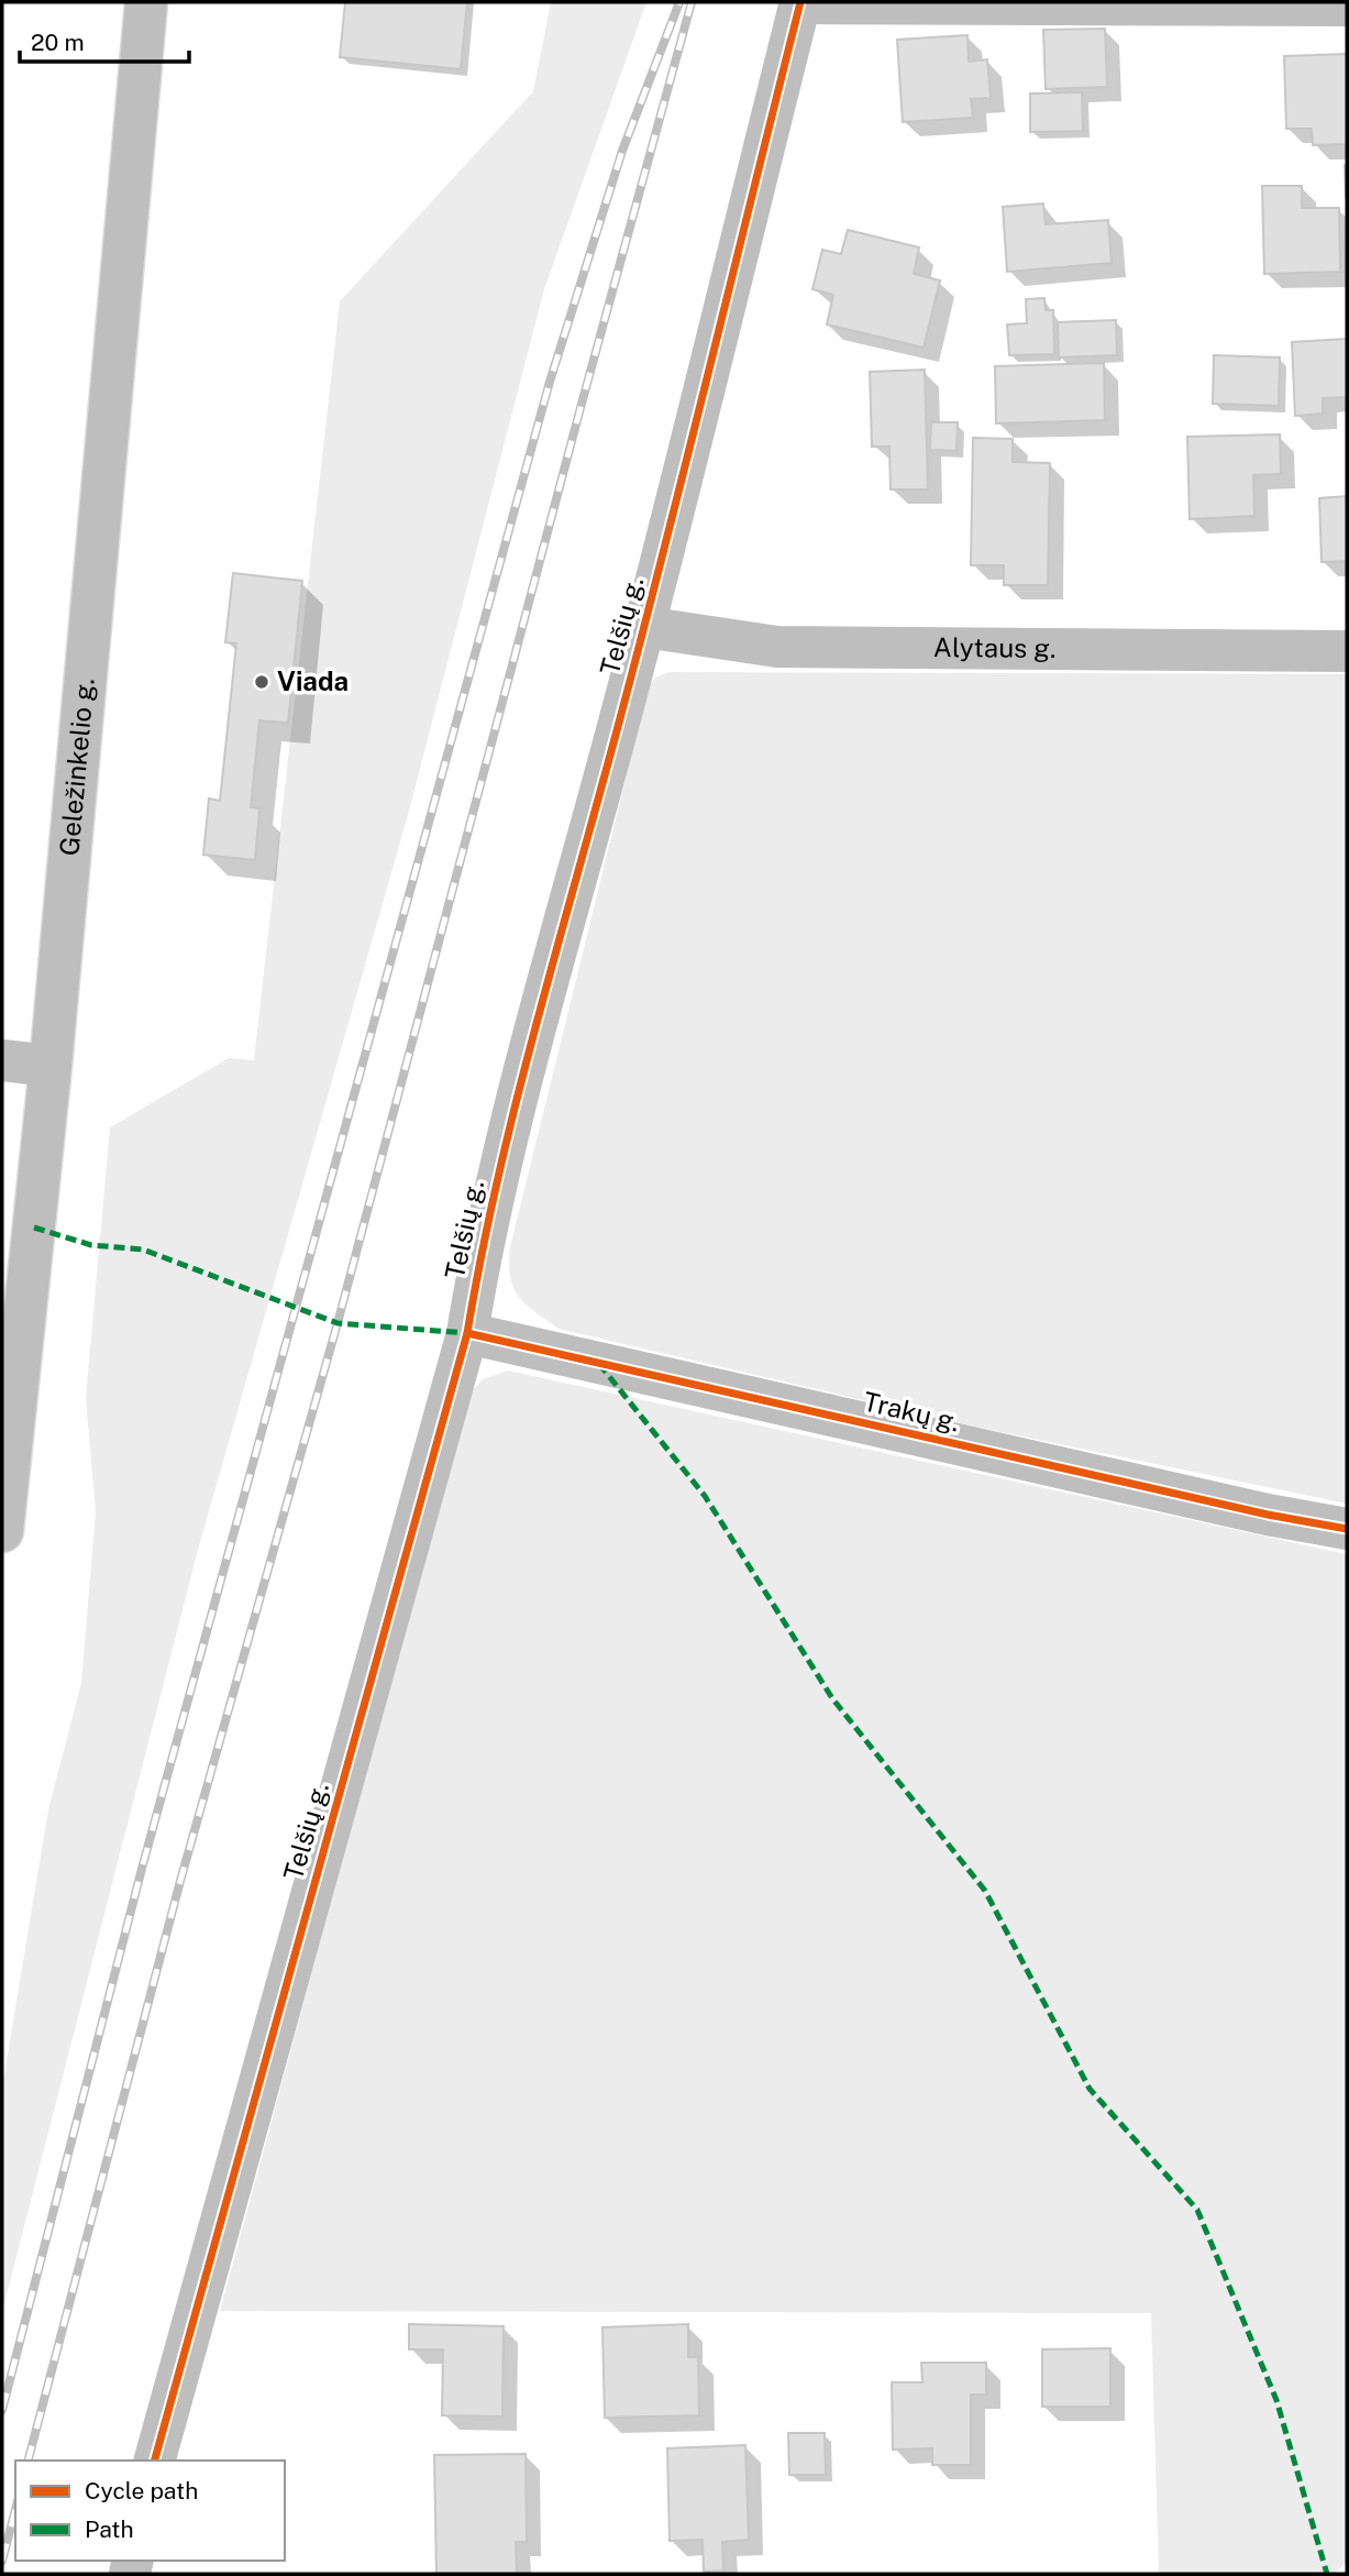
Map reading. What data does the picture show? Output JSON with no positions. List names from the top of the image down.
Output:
{
  "streets": {
    "street": [
      "Telšių g.",
      "Alytaus g.",
      "Geležinkelio g.",
      "Trakų g."
    ]
  },
  "crossings": [
    ["Telšių g.", "Alytaus g."],
    ["Telšių g.", "Trakų g."]
  ],
  "places": ["Viada"],
  "legend": ["Cycle path", "Path"],
  "scale_bar": "20 m"
}
